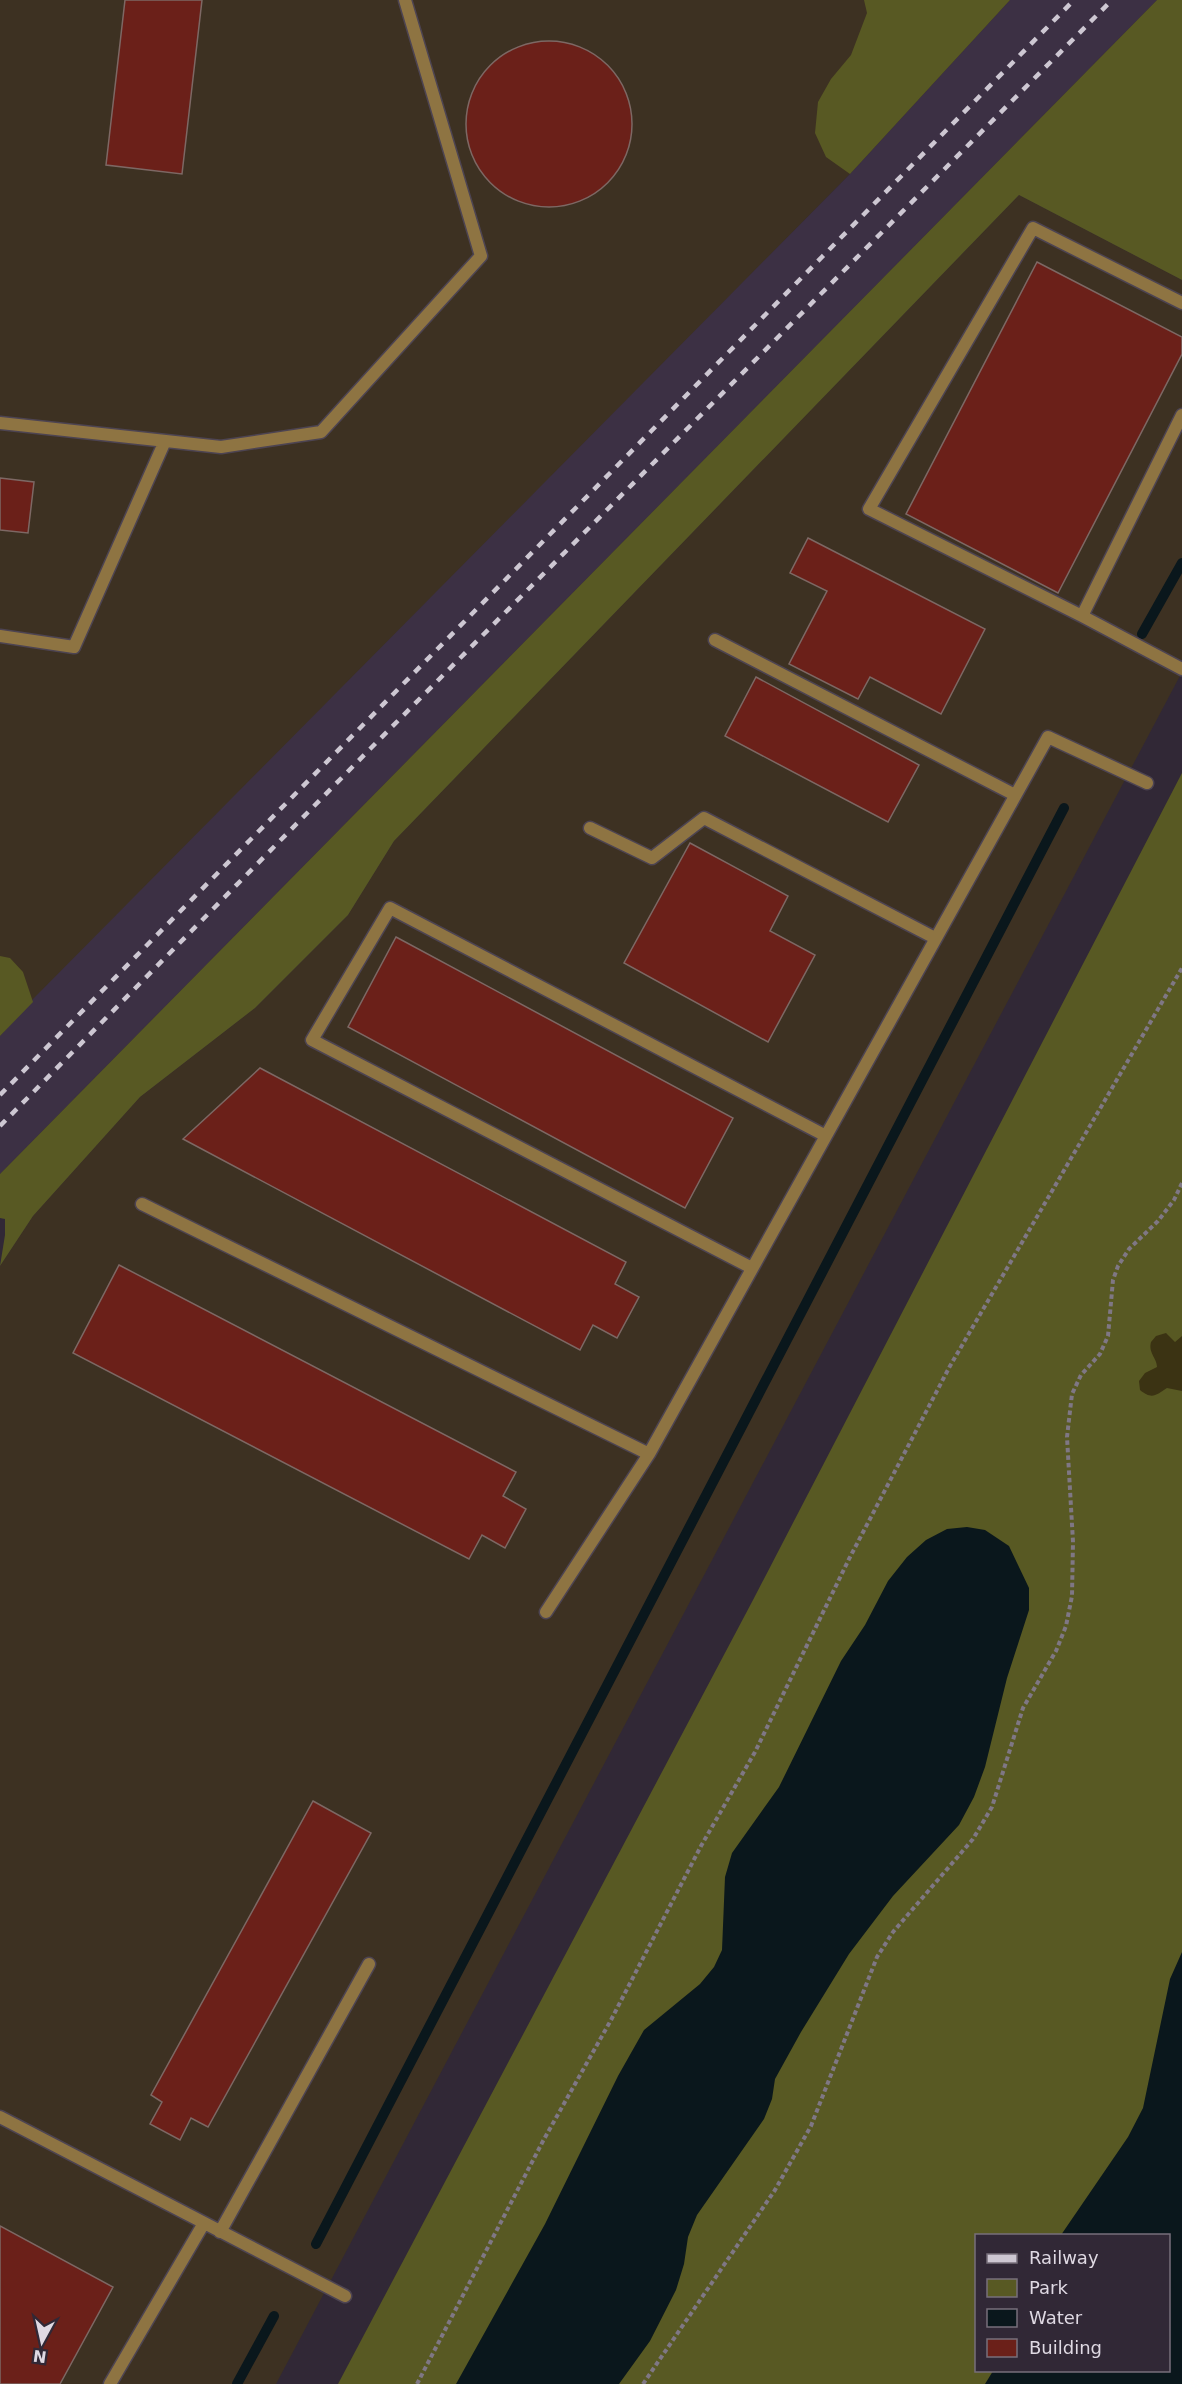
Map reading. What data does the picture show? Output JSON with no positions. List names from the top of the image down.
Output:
{
  "legend": [
    "Railway",
    "Park",
    "Water",
    "Building"
  ],
  "north": "bottom"
}
